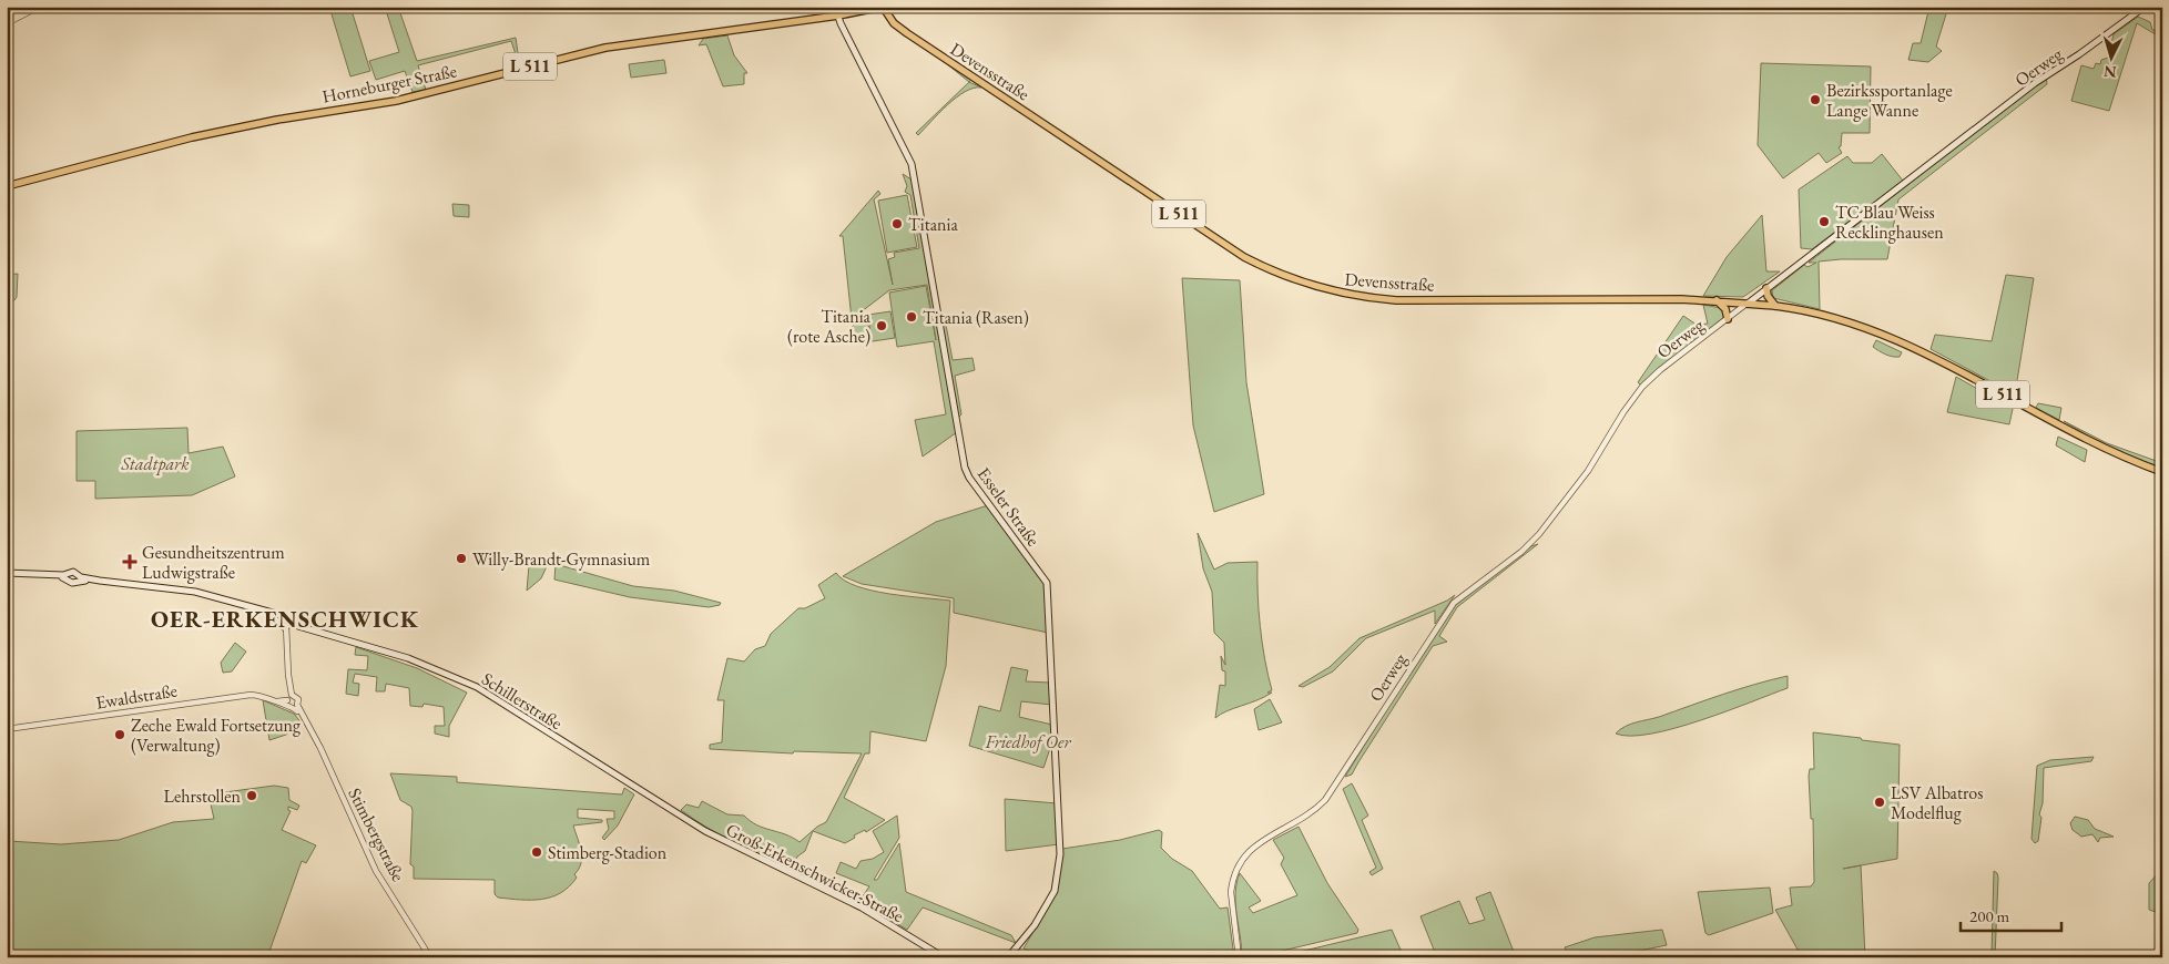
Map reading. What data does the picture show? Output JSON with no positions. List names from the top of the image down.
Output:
{
  "streets": {
    "main road": [
      "L 511",
      "Oerweg",
      "Devensstraße",
      "Horneburger Straße",
      "Esseler Straße",
      "Schillerstraße",
      "Groß-Erkenschwicker-Straße"
    ],
    "street": ["Ewaldstraße", "Stimbergstraße"]
  },
  "crossings": [
    ["L 511", "Oerweg"],
    ["L 511", "Devensstraße"],
    ["L 511", "Horneburger Straße"],
    ["L 511", "Esseler Straße"],
    ["Oerweg", "Devensstraße"],
    ["Horneburger Straße", "Esseler Straße"],
    ["Ewaldstraße", "Stimbergstraße"],
    ["Schillerstraße", "Stimbergstraße"],
    ["Schillerstraße", "Groß-Erkenschwicker-Straße"]
  ],
  "districts": ["OER-ERKENSCHWICK"],
  "parks": ["Stadtpark", "Friedhof Oer"],
  "places": {
    "other": [
      "Bezirkssportanlage Lange Wanne",
      "TC Blau Weiss Recklinghausen",
      "Titania",
      "Titania (Rasen)",
      "Titania (rote Asche)",
      "Willy-Brandt-Gymnasium",
      "Zeche Ewald Fortsetzung (Verwaltung)",
      "Lehrstollen",
      "LSV Albatros Modelflug",
      "Stimberg-Stadion"
    ],
    "health": ["Gesundheitszentrum Ludwigstraße"]
  },
  "scale_bar": "200 m",
  "north": "bottom"
}
